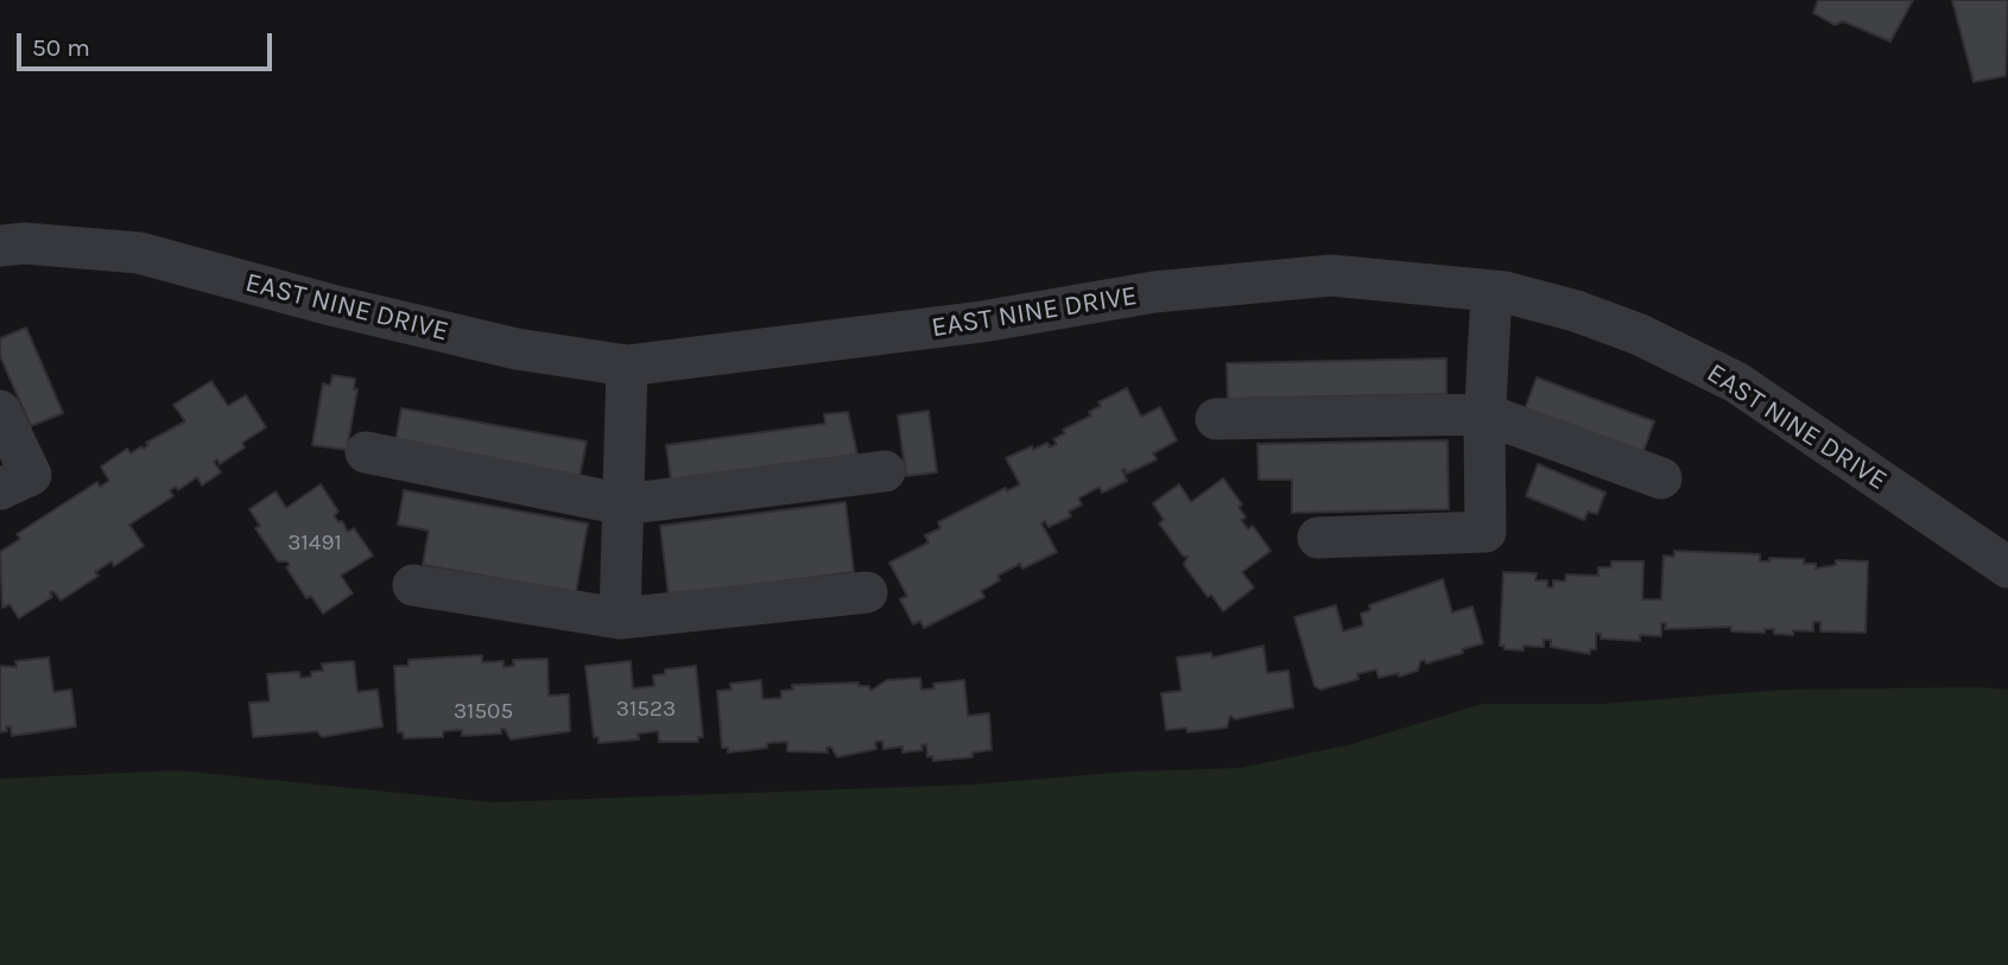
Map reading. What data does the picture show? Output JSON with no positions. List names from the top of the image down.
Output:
{
  "streets": {
    "street": ["EAST NINE DRIVE"]
  },
  "house_numbers": ["31491", "31523", "31505"],
  "scale_bar": "50 m"
}
